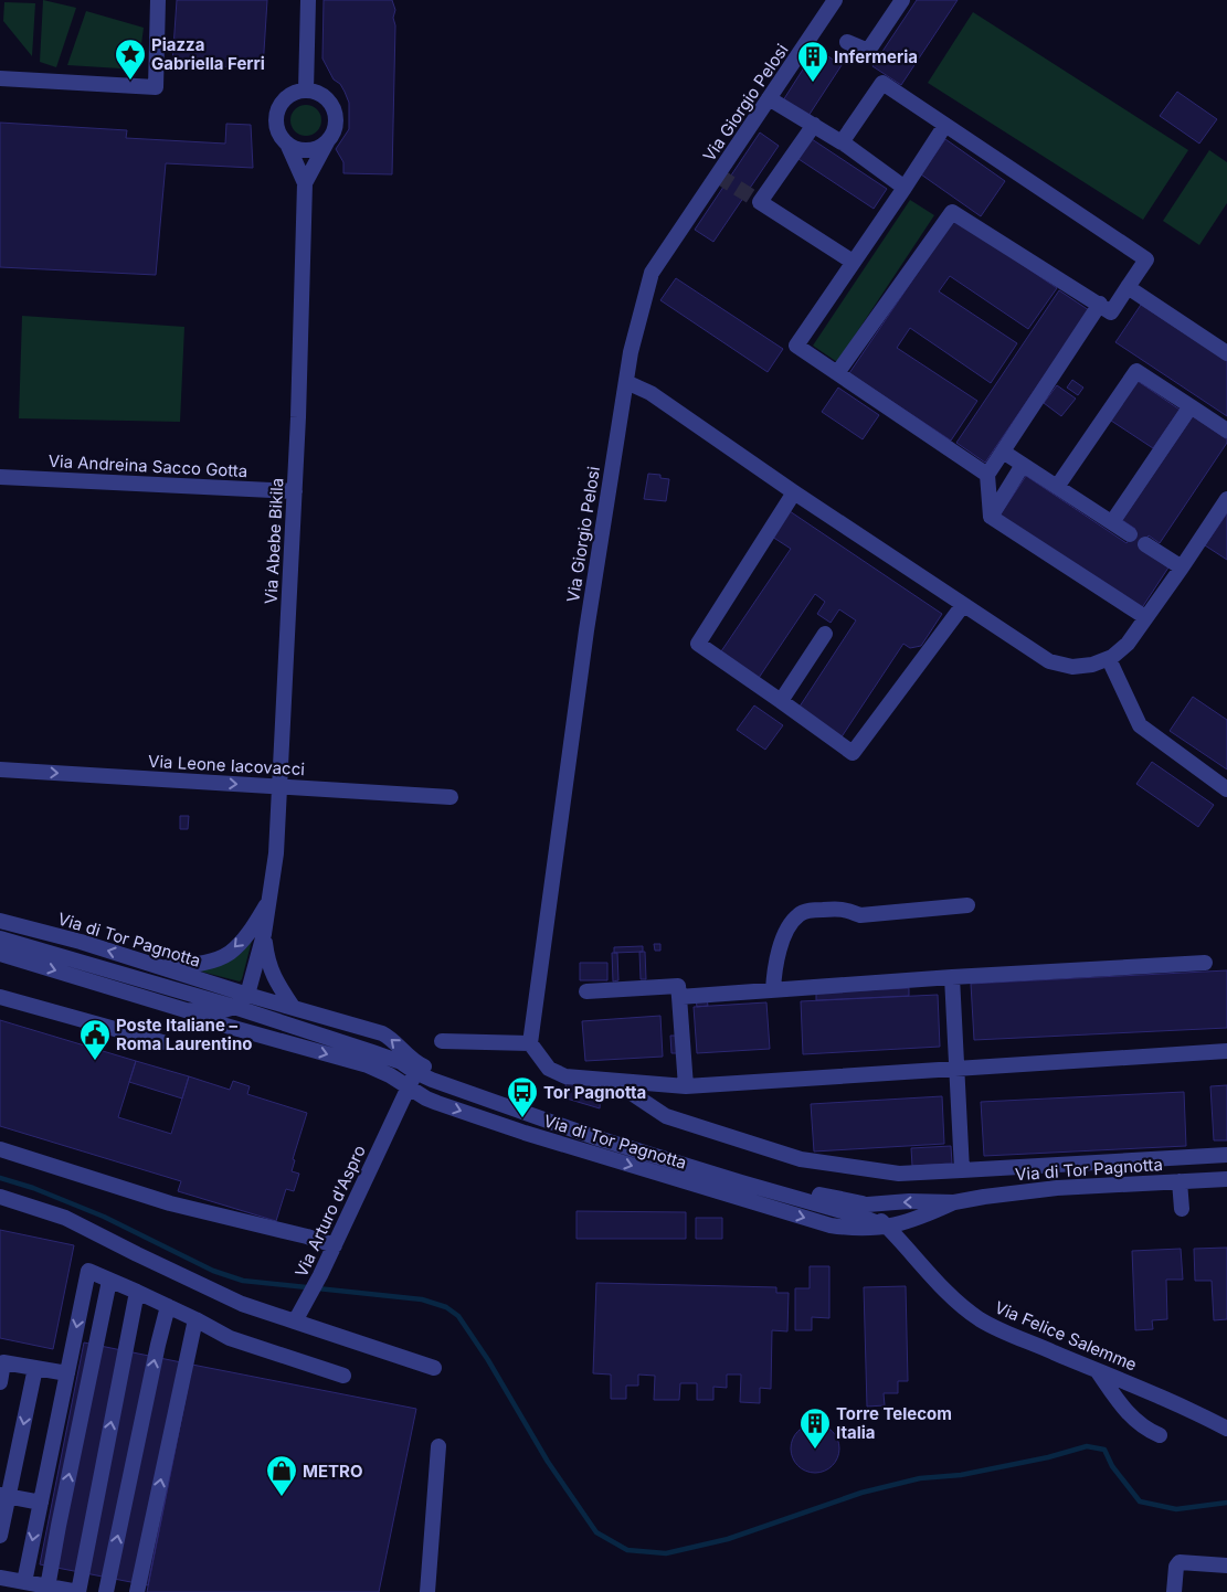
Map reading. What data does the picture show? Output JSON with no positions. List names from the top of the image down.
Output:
{
  "streets": {
    "street": [
      "Via Giorgio Pelosi",
      "Via Andreina Sacco Gotta",
      "Via Abebe Bikila",
      "Via Leone Iacovacci",
      "Via di Tor Pagnotta",
      "Via Arturo d'Aspro",
      "Via Felice Salemme"
    ]
  },
  "crossings": [
    ["Via Andreina Sacco Gotta", "Via Abebe Bikila"],
    ["Via Abebe Bikila", "Via Leone Iacovacci"],
    ["Via Abebe Bikila", "Via di Tor Pagnotta"],
    ["Via di Tor Pagnotta", "Via Arturo d'Aspro"],
    ["Via di Tor Pagnotta", "Via Felice Salemme"]
  ],
  "one_way": ["Via Leone Iacovacci"],
  "places": {
    "place": ["Piazza Gabriella Ferri"],
    "building": ["Infermeria", "Torre Telecom Italia"],
    "public building": ["Poste Italiane – Roma Laurentino"],
    "bus stop": ["Tor Pagnotta"],
    "shop": ["METRO"]
  }
}
